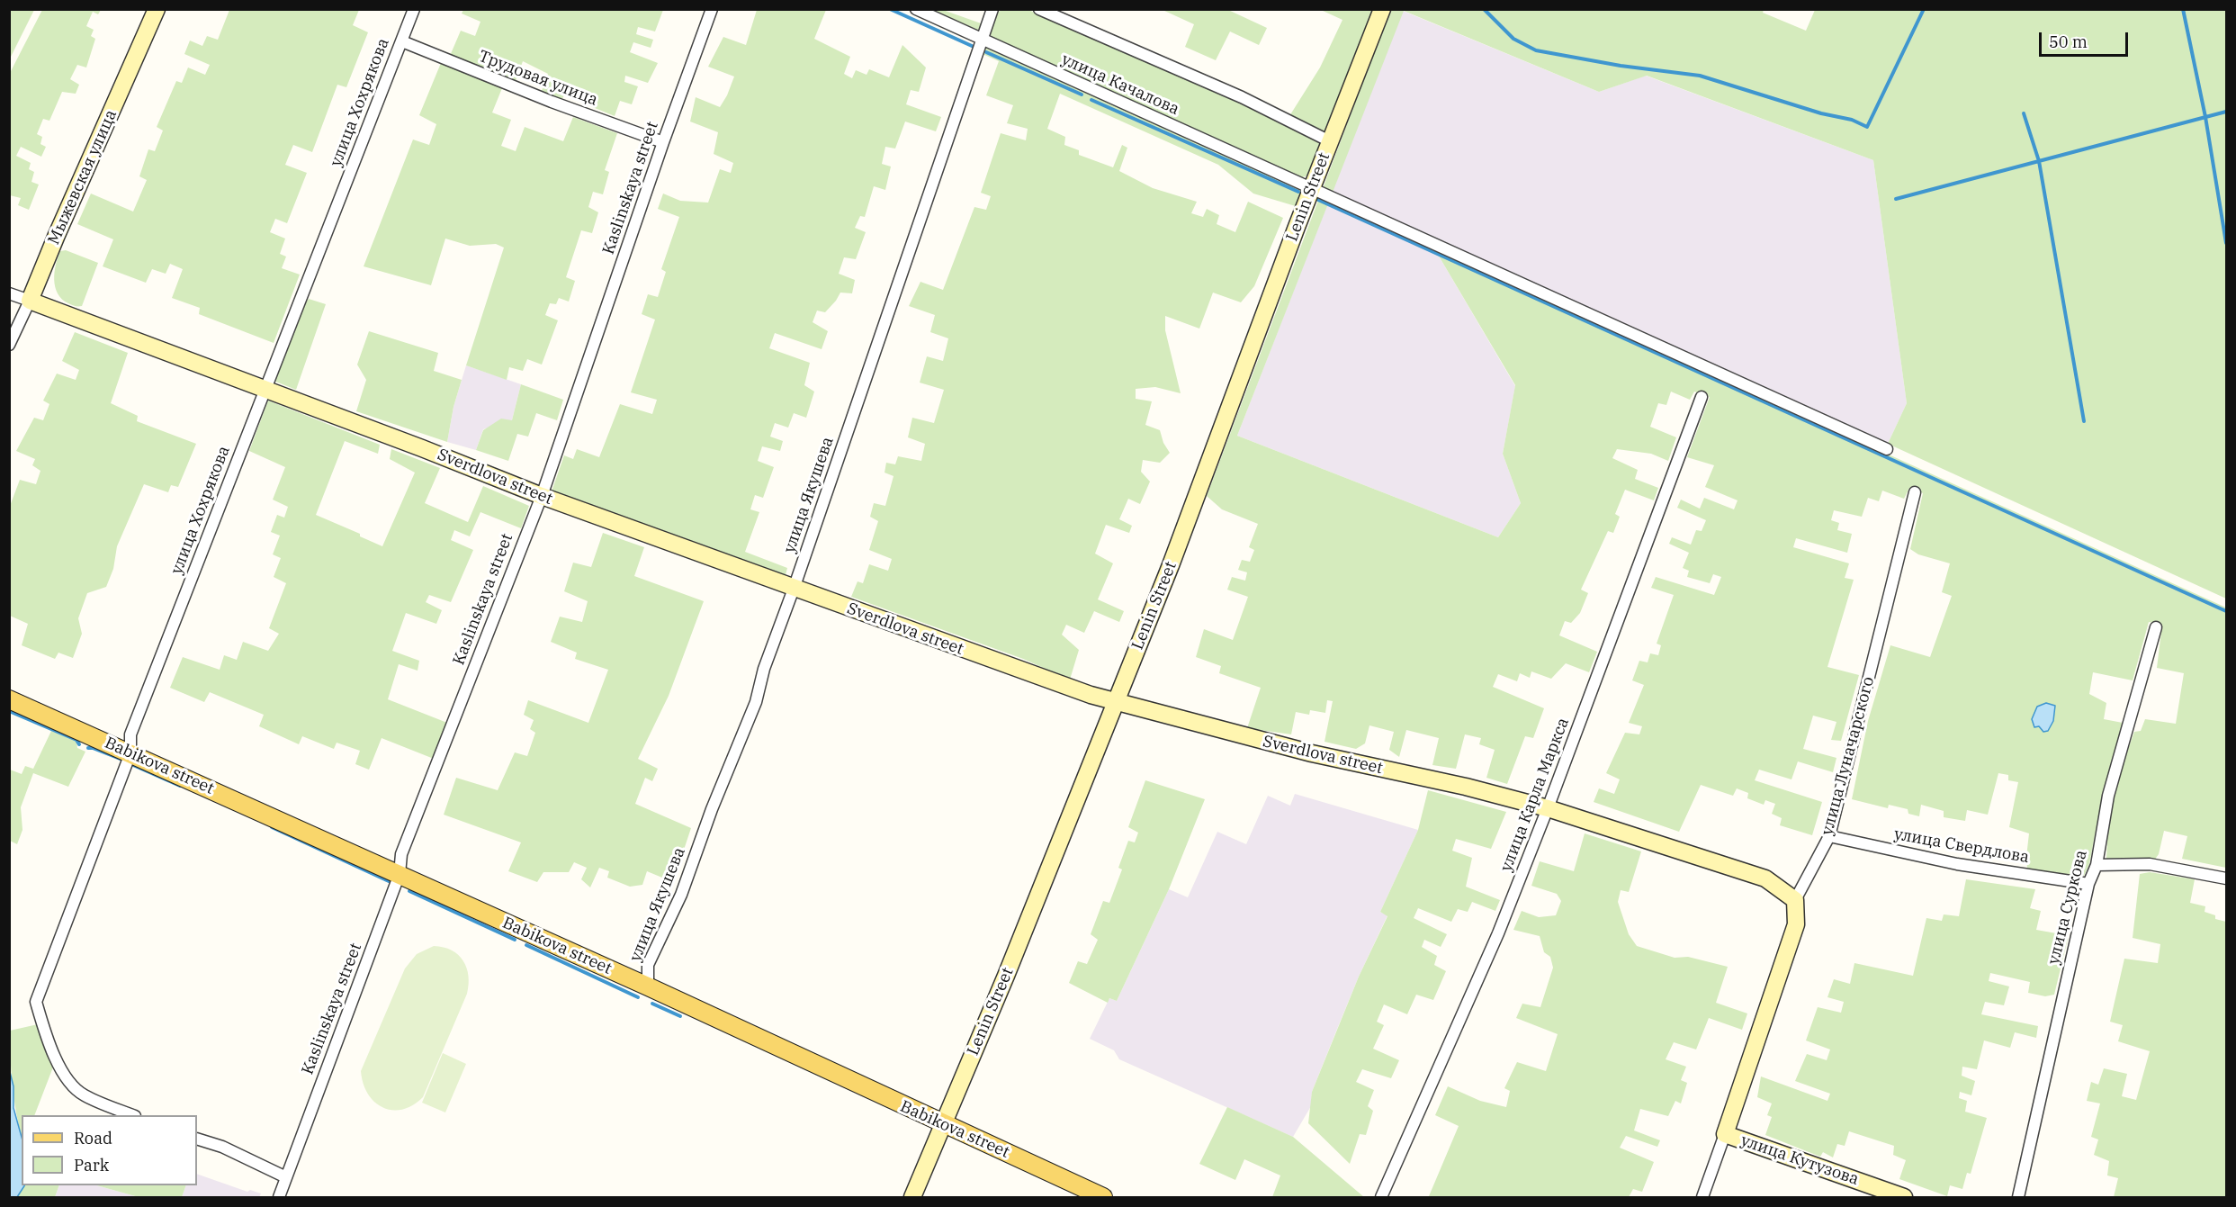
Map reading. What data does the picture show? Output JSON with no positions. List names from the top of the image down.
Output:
{
  "streets": {
    "main road": ["Babikova street"],
    "street": [
      "Трудовая улица",
      "улица Качалова",
      "улица Хохрякова",
      "Мыжевская улица",
      "Kaslinskaya street",
      "Lenin Street",
      "Sverdlova street",
      "улица Якушева",
      "улица Луначарского",
      "улица Карла Маркса",
      "улица Свердлова",
      "улица Суркова",
      "улица Кутузова"
    ]
  },
  "crossings": [
    ["Трудовая улица", "улица Хохрякова"],
    ["Трудовая улица", "Kaslinskaya street"],
    ["улица Качалова", "Lenin Street"],
    ["улица Качалова", "улица Якушева"],
    ["улица Хохрякова", "Sverdlova street"],
    ["улица Хохрякова", "Babikova street"],
    ["Мыжевская улица", "Sverdlova street"],
    ["Kaslinskaya street", "Sverdlova street"],
    ["Kaslinskaya street", "Babikova street"],
    ["Lenin Street", "Sverdlova street"],
    ["Lenin Street", "Babikova street"],
    ["Sverdlova street", "улица Якушева"],
    ["Sverdlova street", "улица Луначарского"],
    ["Sverdlova street", "улица Карла Маркса"],
    ["улица Якушева", "Babikova street"],
    ["улица Луначарского", "улица Свердлова"],
    ["улица Луначарского", "улица Кутузова"],
    ["улица Свердлова", "улица Суркова"]
  ],
  "legend": ["Road", "Park"],
  "scale_bar": "50 m"
}
